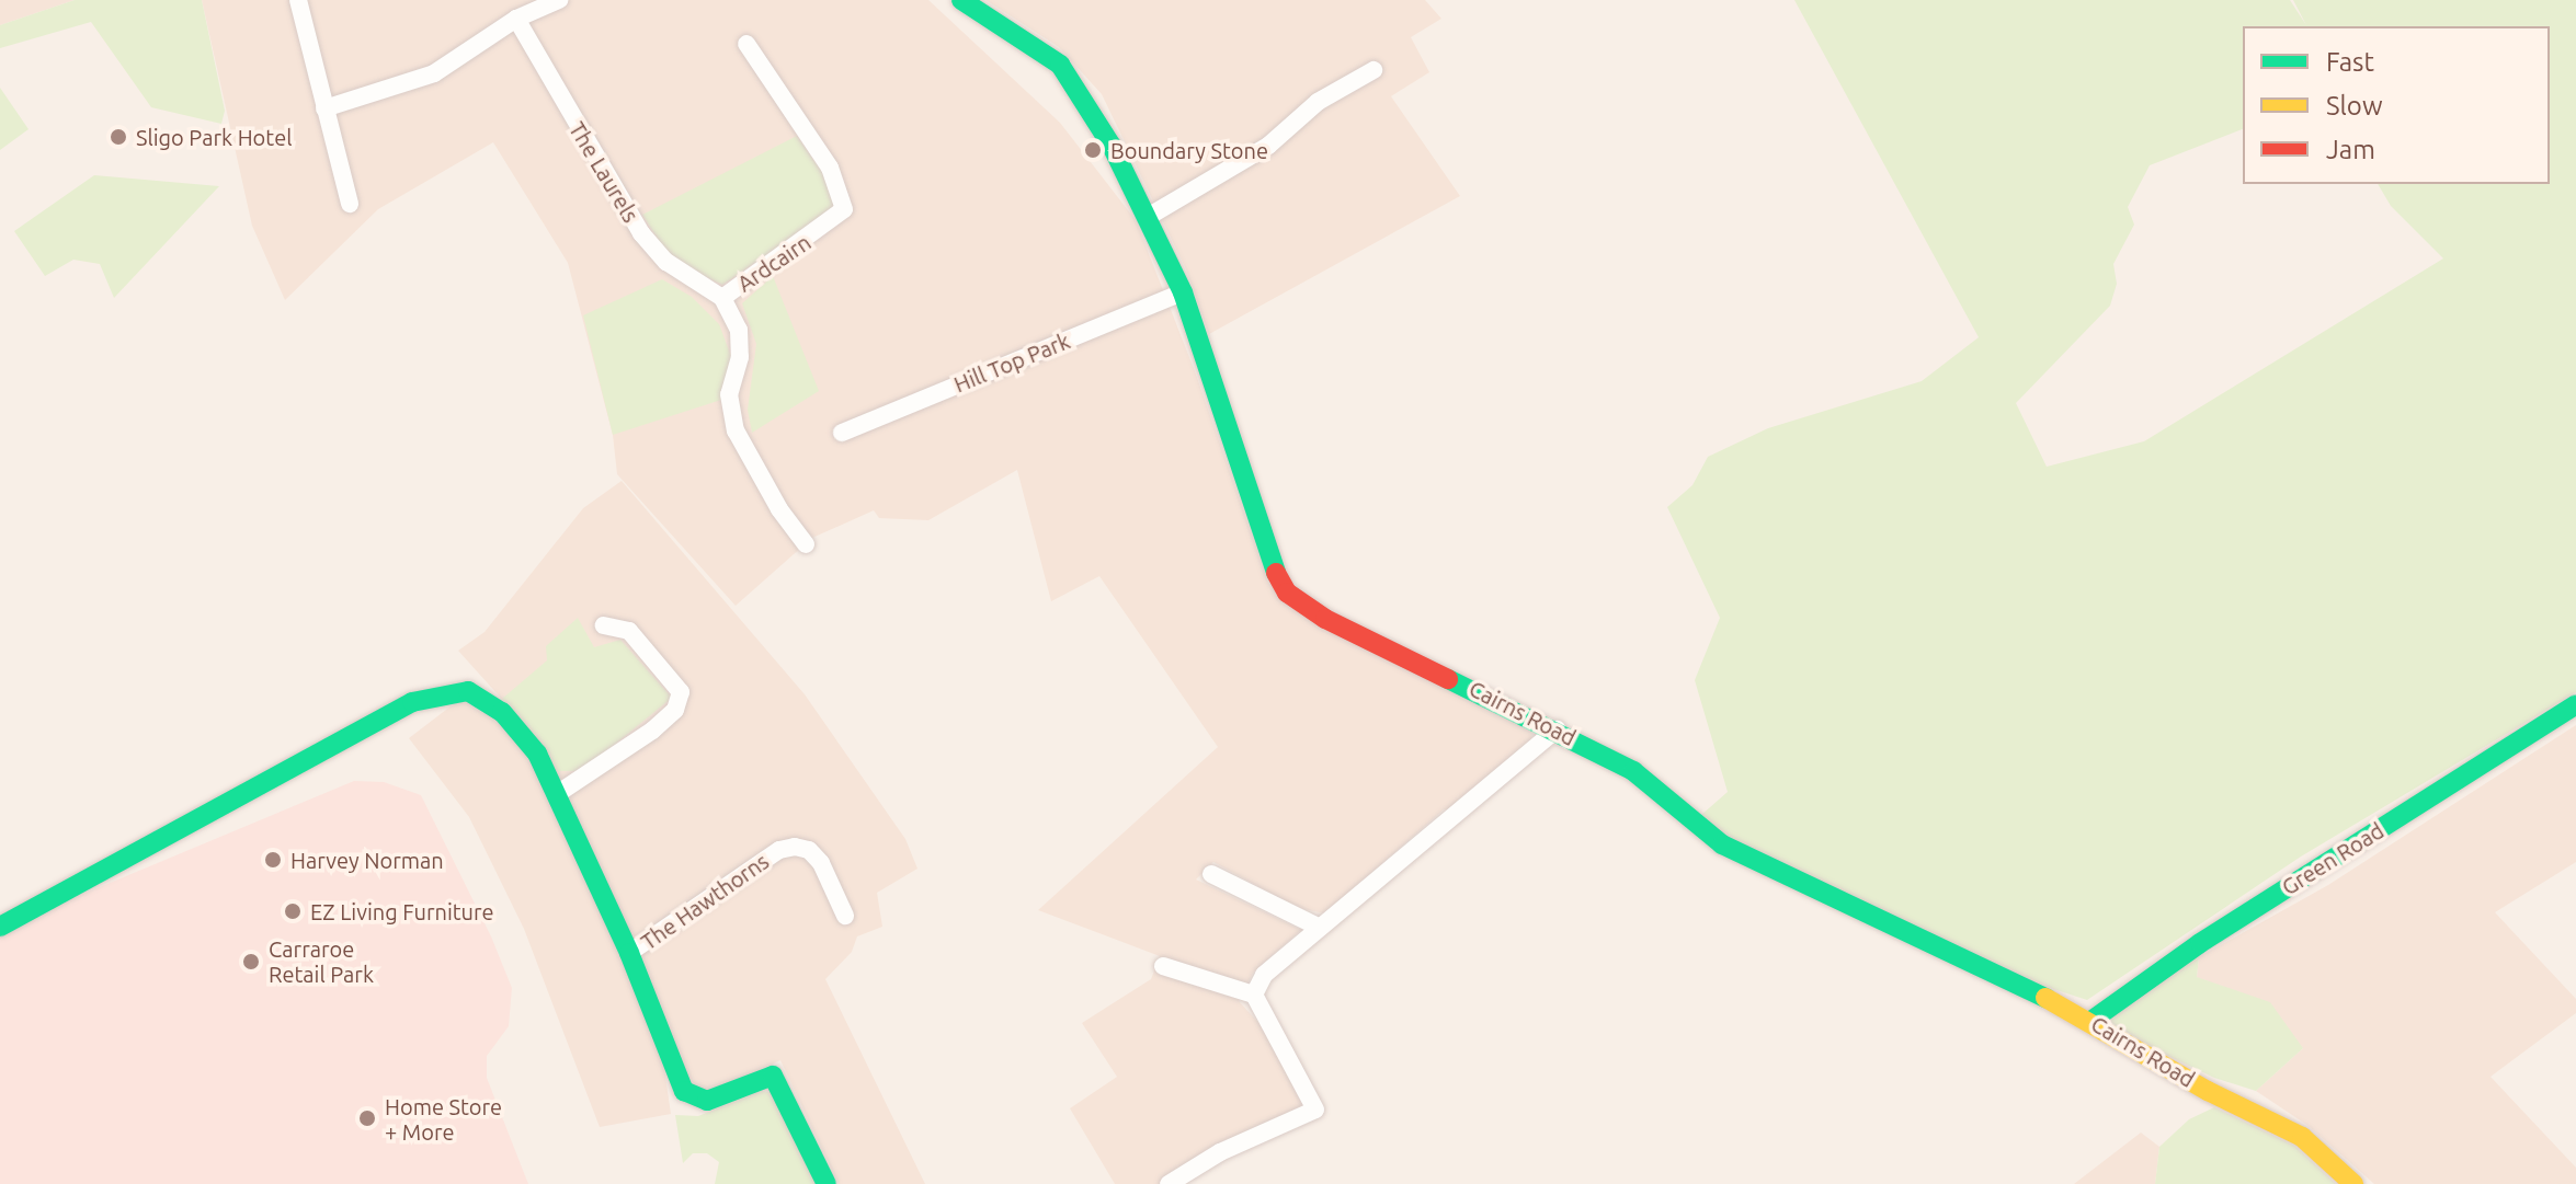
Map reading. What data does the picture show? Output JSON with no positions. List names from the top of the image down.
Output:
{
  "streets": {
    "street": [
      "The Laurels",
      "Ardcairn",
      "Hill Top Park",
      "Cairns Road",
      "Green Road",
      "The Hawthorns"
    ]
  },
  "crossings": [
    ["The Laurels", "Ardcairn"],
    ["Hill Top Park", "Cairns Road"],
    ["Cairns Road", "Green Road"]
  ],
  "places": [
    "Sligo Park Hotel",
    "Boundary Stone",
    "Harvey Norman",
    "EZ Living Furniture",
    "Carraroe Retail Park",
    "Home Store + More"
  ],
  "legend": ["Fast", "Slow", "Jam"]
}
